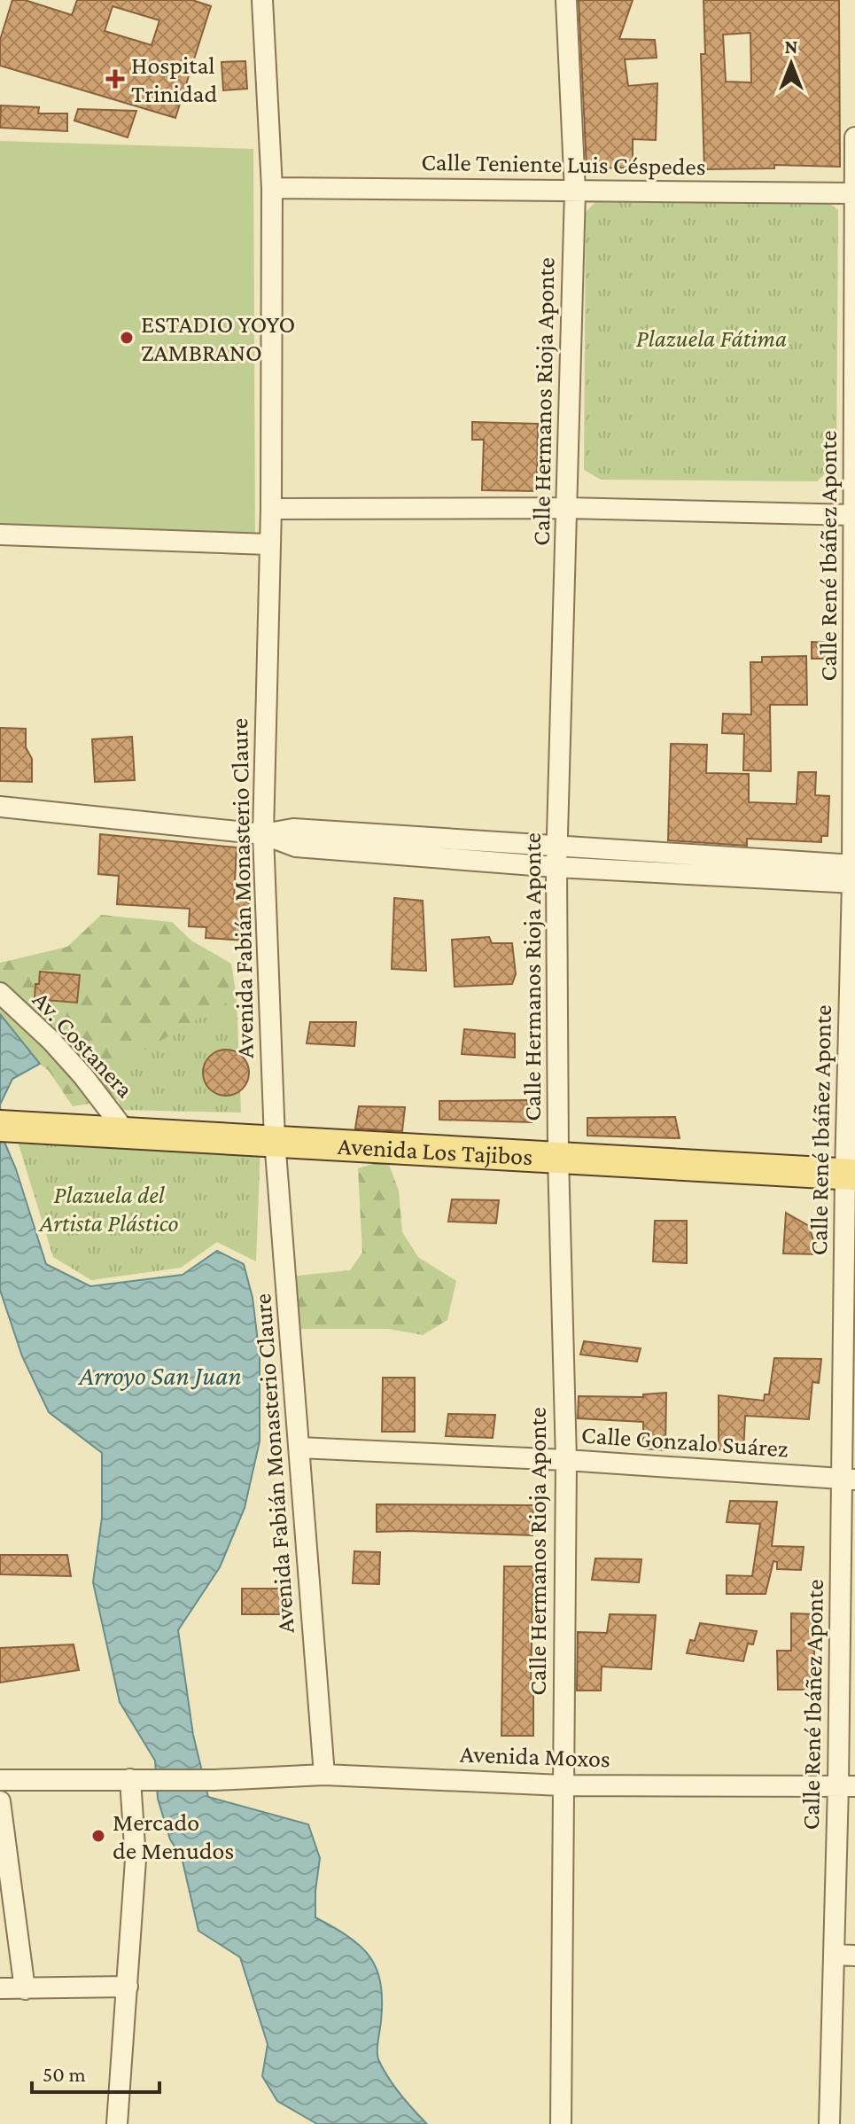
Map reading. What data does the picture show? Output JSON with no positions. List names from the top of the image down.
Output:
{
  "streets": {
    "main road": ["Avenida Los Tajibos"],
    "street": [
      "Calle Teniente Luis Céspedes",
      "Calle Hermanos Rioja Aponte",
      "Calle René Ibáñez Aponte",
      "Avenida Fabián Monasterio Claure",
      "Av. Costanera",
      "Calle Gonzalo Suárez",
      "Avenida Moxos"
    ]
  },
  "crossings": [
    ["Calle Teniente Luis Céspedes", "Calle Hermanos Rioja Aponte"],
    ["Calle Teniente Luis Céspedes", "Calle René Ibáñez Aponte"],
    ["Calle Teniente Luis Céspedes", "Avenida Fabián Monasterio Claure"],
    ["Calle Hermanos Rioja Aponte", "Avenida Los Tajibos"],
    ["Calle Hermanos Rioja Aponte", "Calle Gonzalo Suárez"],
    ["Calle Hermanos Rioja Aponte", "Avenida Moxos"],
    ["Calle René Ibáñez Aponte", "Avenida Los Tajibos"],
    ["Calle René Ibáñez Aponte", "Calle Gonzalo Suárez"],
    ["Calle René Ibáñez Aponte", "Avenida Moxos"],
    ["Avenida Fabián Monasterio Claure", "Avenida Los Tajibos"],
    ["Avenida Fabián Monasterio Claure", "Calle Gonzalo Suárez"],
    ["Avenida Fabián Monasterio Claure", "Avenida Moxos"],
    ["Av. Costanera", "Avenida Los Tajibos"]
  ],
  "water": ["Arroyo San Juan"],
  "parks": ["Plazuela Fátima", "Plazuela del Artista Plástico"],
  "places": {
    "health": ["Hospital Trinidad"],
    "other": ["ESTADIO YOYO ZAMBRANO", "Mercado de Menudos"]
  },
  "scale_bar": "50 m",
  "north": "top"
}
